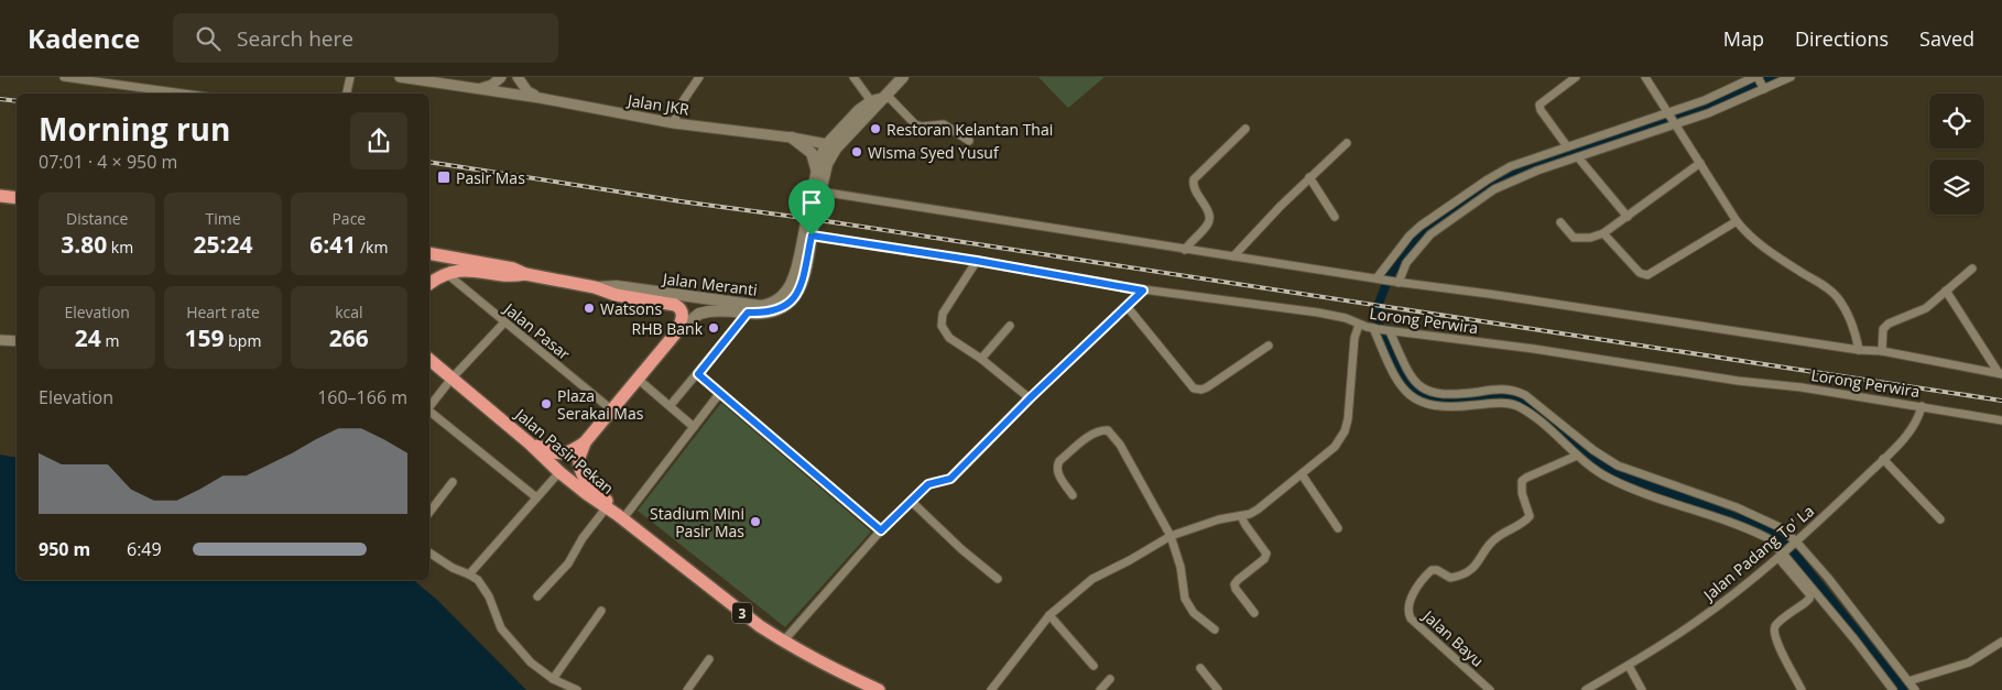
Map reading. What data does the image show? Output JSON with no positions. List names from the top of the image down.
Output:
{
  "streets": {
    "highway": ["Jalan Pasir Pekan", "3"],
    "main road": ["Jalan Meranti"],
    "street": [
      "Jalan JKR",
      "Lorong Perwira",
      "Jalan Pasar",
      "Jalan Padang To' La",
      "Jalan Bayu"
    ]
  },
  "crossings": [
    ["Jalan Meranti", "3"],
    ["Lorong Perwira", "Jalan Padang To' La"],
    ["Jalan Pasar", "3"],
    ["Jalan Pasir Pekan", "3"]
  ],
  "places": {
    "other": [
      "Restoran Kelantan Thai",
      "Wisma Syed Yusuf",
      "Watsons",
      "RHB Bank",
      "Plaza Serakai Mas",
      "Stadium Mini Pasir Mas"
    ],
    "transit": ["Pasir Mas"]
  },
  "page": {
    "header": "Kadence",
    "search": "Search here",
    "nav": ["Map", "Directions", "Saved"],
    "heading": ["Morning run", "07:01 · 4 × 950 m"],
    "stats": [
      ["Distance", "3.80 km"],
      ["Time", "25:24"],
      ["Pace", "6:41 /km"],
      ["Elevation", "24 m"],
      ["Heart rate", "159 bpm"],
      ["kcal", "266"]
    ],
    "chart": ["Elevation", "160–166 m"],
    "list": [
      {
        "name": "950 m",
        "note": "6:49"
      }
    ]
  }
}
